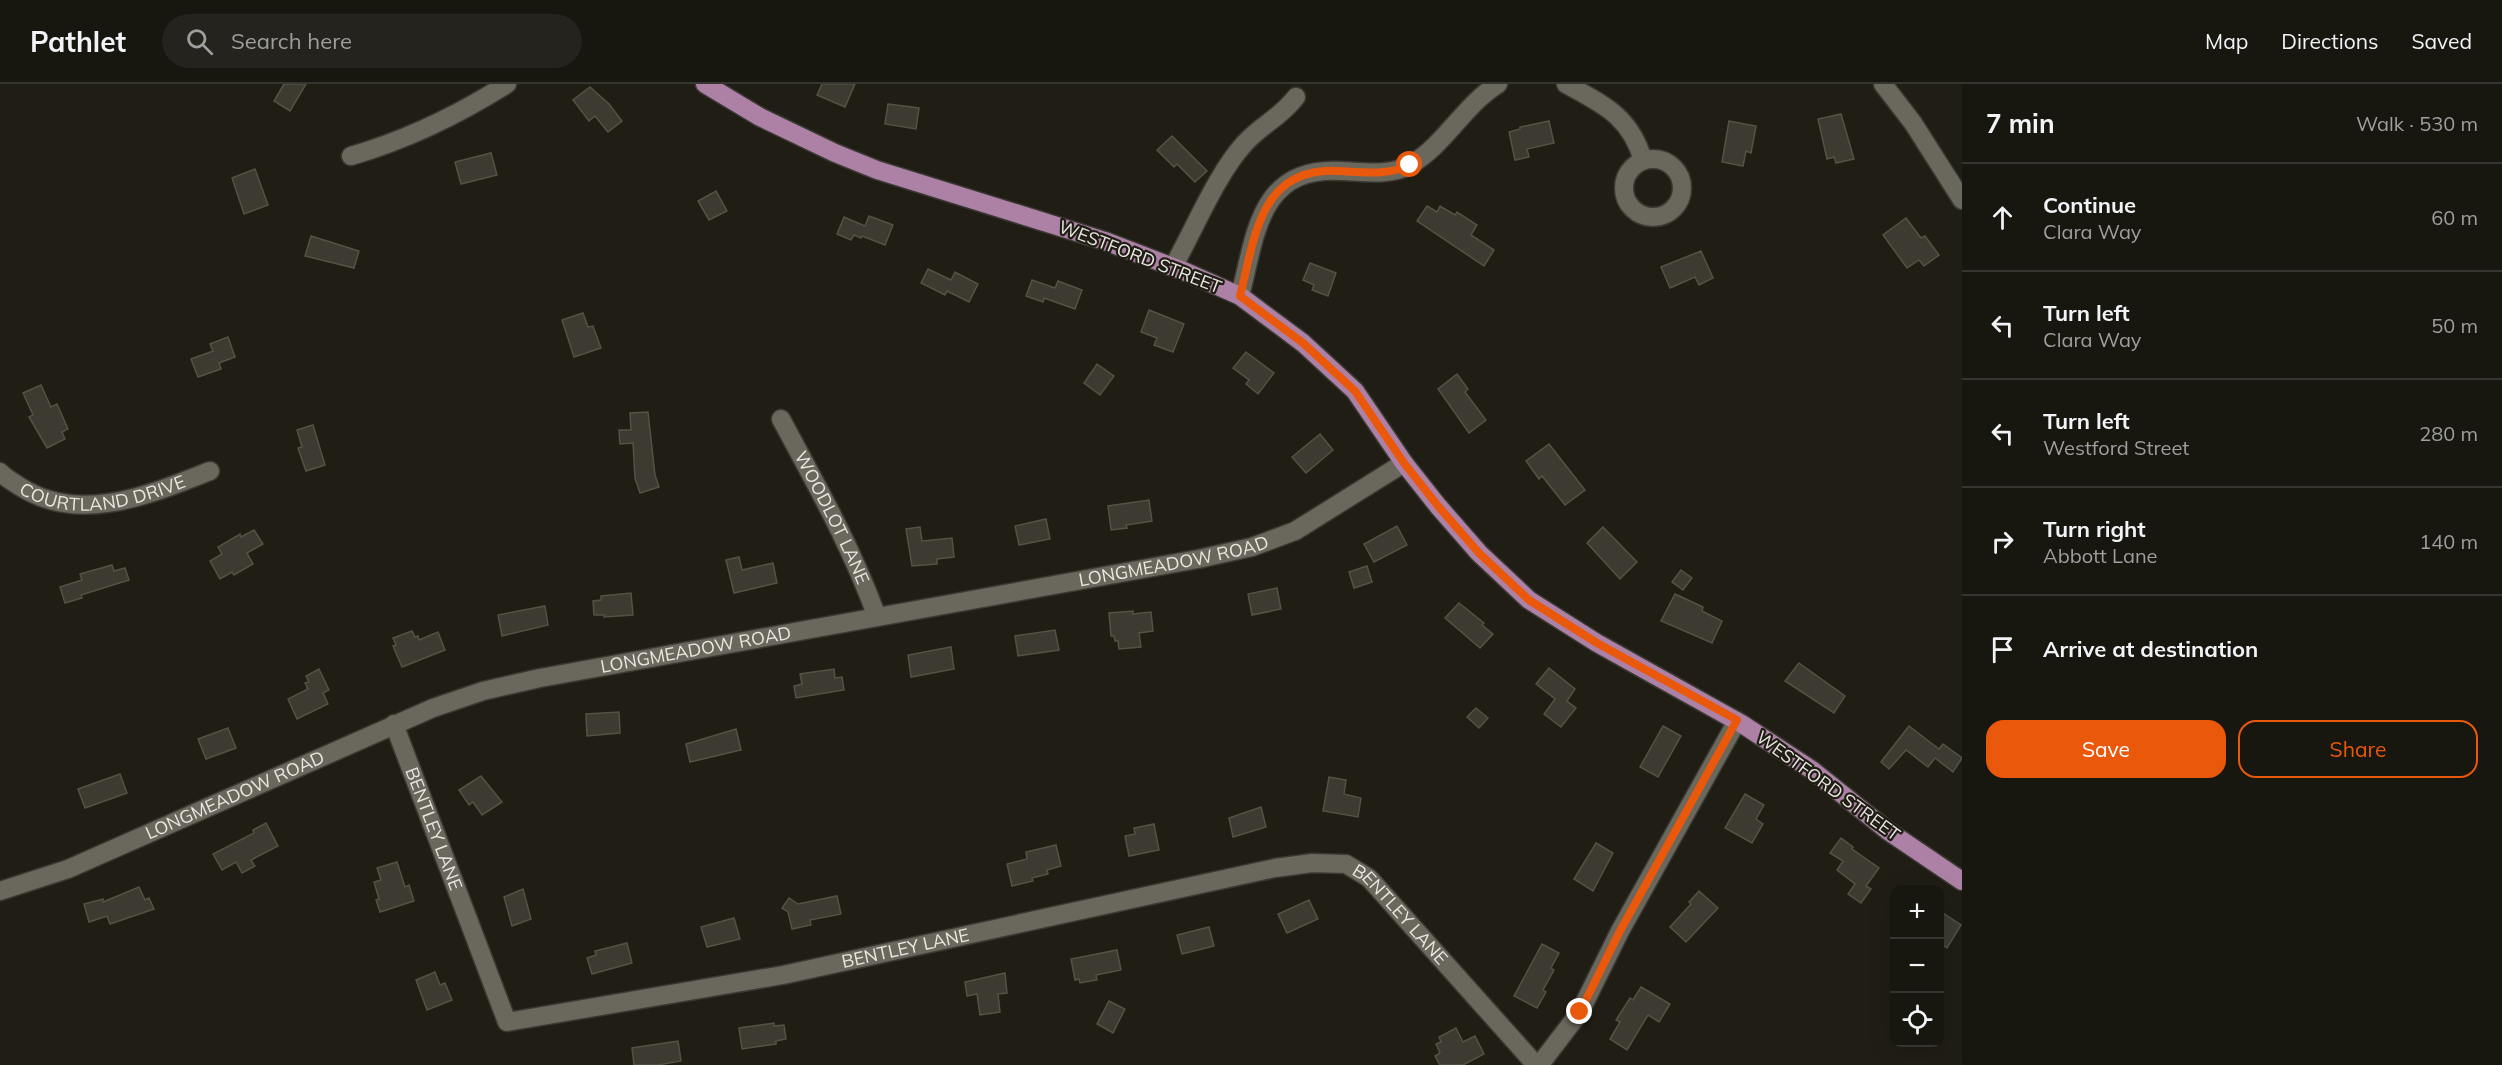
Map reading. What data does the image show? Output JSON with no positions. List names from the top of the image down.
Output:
{
  "streets": {
    "main road": ["WESTFORD STREET"],
    "street": [
      "COURTLAND DRIVE",
      "WOODLOT LANE",
      "LONGMEADOW ROAD",
      "BENTLEY LANE"
    ]
  },
  "crossings": [
    ["WESTFORD STREET", "LONGMEADOW ROAD"],
    ["WOODLOT LANE", "LONGMEADOW ROAD"],
    ["LONGMEADOW ROAD", "BENTLEY LANE"]
  ],
  "page": {
    "header": "Pathlet",
    "search": "Search here",
    "nav": ["Map", "Directions", "Saved"],
    "heading": ["7 min", "Walk · 530 m"],
    "list": [
      ["Continue", "Clara Way", "60 m"],
      ["Turn left", "Clara Way", "50 m"],
      ["Turn left", "Westford Street", "280 m"],
      ["Turn right", "Abbott Lane", "140 m"],
      "Arrive at destination"
    ],
    "buttons": ["Save", "Share"],
    "map_buttons": ["+", "−"]
  }
}
